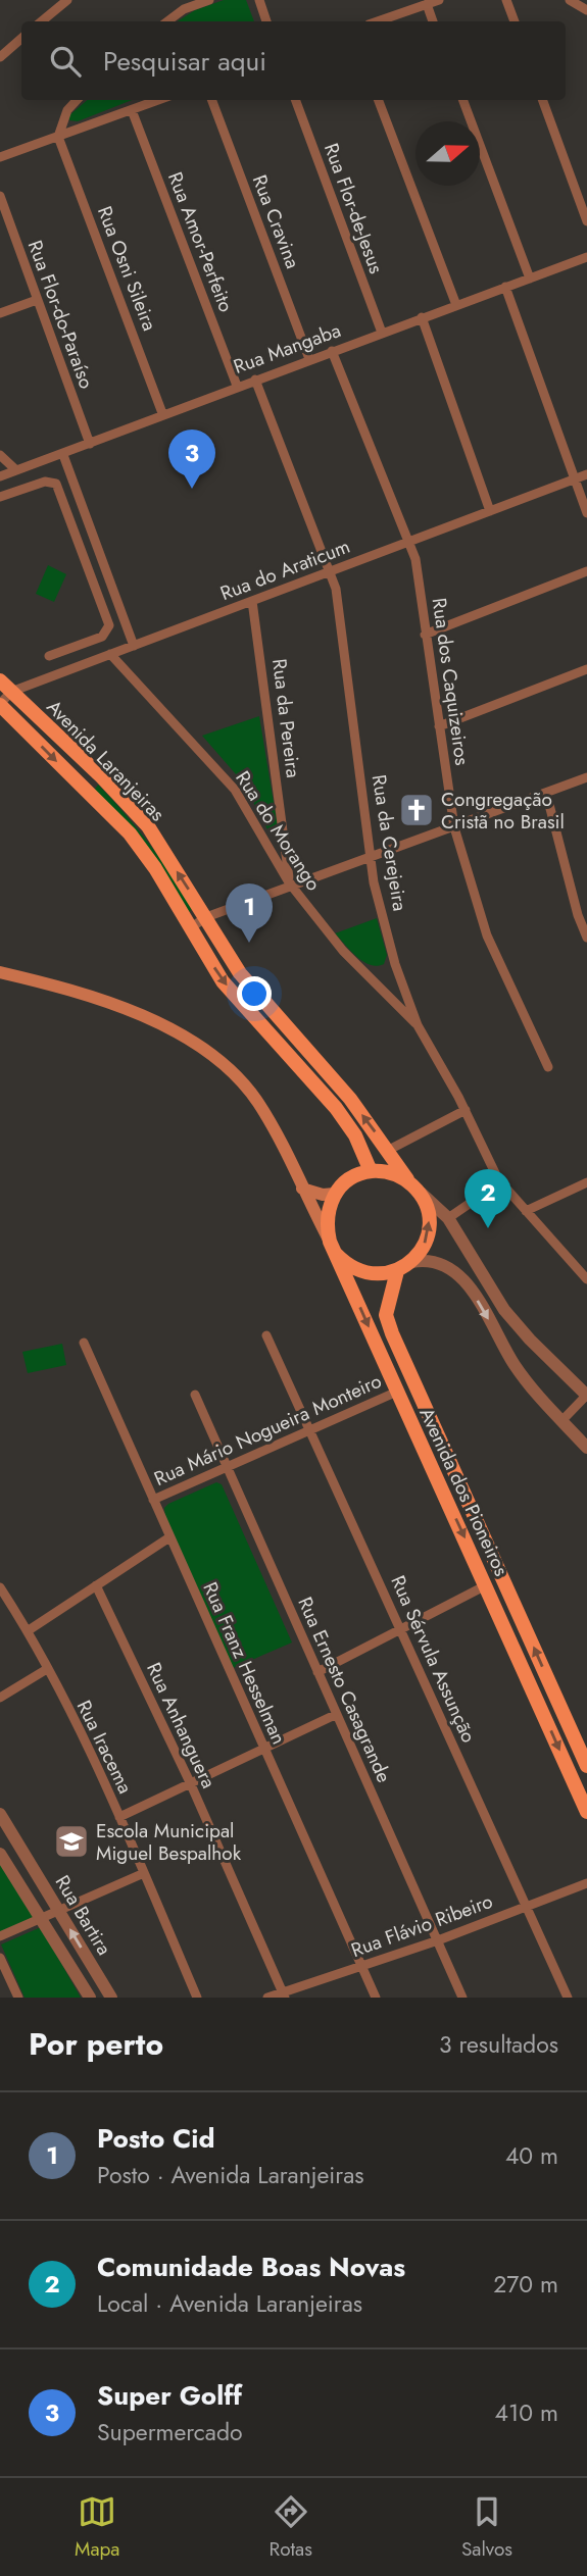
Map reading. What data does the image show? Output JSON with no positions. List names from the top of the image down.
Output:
{
  "streets": {
    "main road": ["Avenida Laranjeiras", "Avenida dos Pioneiros"],
    "street": [
      "Rua Flor-de-Jesus",
      "Rua Cravina",
      "Rua Amor-Perfeito",
      "Rua Osni Sileira",
      "Rua Flor-do-Paraíso",
      "Rua Mangaba",
      "Rua do Araticum",
      "Rua dos Caquizeiros",
      "Rua da Pereira",
      "Rua do Morango",
      "Rua da Cerejeira",
      "Rua Mário Nogueira Monteiro",
      "Rua Sérvula Assunção",
      "Rua Franz Hesselman",
      "Rua Ernesto Casagrande",
      "Rua Anhanguera",
      "Rua Iracema",
      "Rua Bartira",
      "Rua Flávio Ribeiro"
    ]
  },
  "crossings": [
    ["Rua Flor-de-Jesus", "Rua Mangaba"],
    ["Rua Cravina", "Rua Mangaba"],
    ["Rua Amor-Perfeito", "Rua Mangaba"],
    ["Rua Osni Sileira", "Rua Mangaba"],
    ["Rua Flor-do-Paraíso", "Rua Mangaba"],
    ["Rua Mangaba", "Rua dos Caquizeiros"],
    ["Rua Mangaba", "Rua da Cerejeira"],
    ["Rua do Araticum", "Rua dos Caquizeiros"],
    ["Rua do Araticum", "Rua da Pereira"],
    ["Rua do Araticum", "Avenida Laranjeiras"],
    ["Rua do Araticum", "Rua do Morango"],
    ["Rua do Araticum", "Rua da Cerejeira"],
    ["Rua da Pereira", "Rua do Morango"],
    ["Avenida Laranjeiras", "Avenida dos Pioneiros"],
    ["Rua do Morango", "Rua da Cerejeira"],
    ["Rua Mário Nogueira Monteiro", "Avenida dos Pioneiros"],
    ["Rua Mário Nogueira Monteiro", "Rua Sérvula Assunção"],
    ["Rua Mário Nogueira Monteiro", "Rua Franz Hesselman"],
    ["Rua Mário Nogueira Monteiro", "Rua Ernesto Casagrande"],
    ["Rua Sérvula Assunção", "Rua Flávio Ribeiro"],
    ["Rua Franz Hesselman", "Rua Flávio Ribeiro"],
    ["Rua Ernesto Casagrande", "Rua Flávio Ribeiro"],
    ["Rua Anhanguera", "Rua Flávio Ribeiro"]
  ],
  "places": {
    "church": ["Congregação Cristã no Brasil"],
    "school or university": ["Escola Municipal Miguel Bespalhok"]
  },
  "north": "right",
  "page": {
    "search": "Pesquisar aqui",
    "pins": ["3", "1", "2"],
    "heading": ["Por perto", "3 resultados"],
    "list": [
      {
        "mark": "1",
        "name": "Posto Cid",
        "note": "Posto · Avenida Laranjeiras",
        "value": "40 m"
      },
      {
        "mark": "2",
        "name": "Comunidade Boas Novas",
        "note": "Local · Avenida Laranjeiras",
        "value": "270 m"
      },
      {
        "mark": "3",
        "name": "Super Golff",
        "note": "Supermercado",
        "value": "410 m"
      }
    ],
    "nav": ["Mapa", "Rotas", "Salvos"]
  }
}
